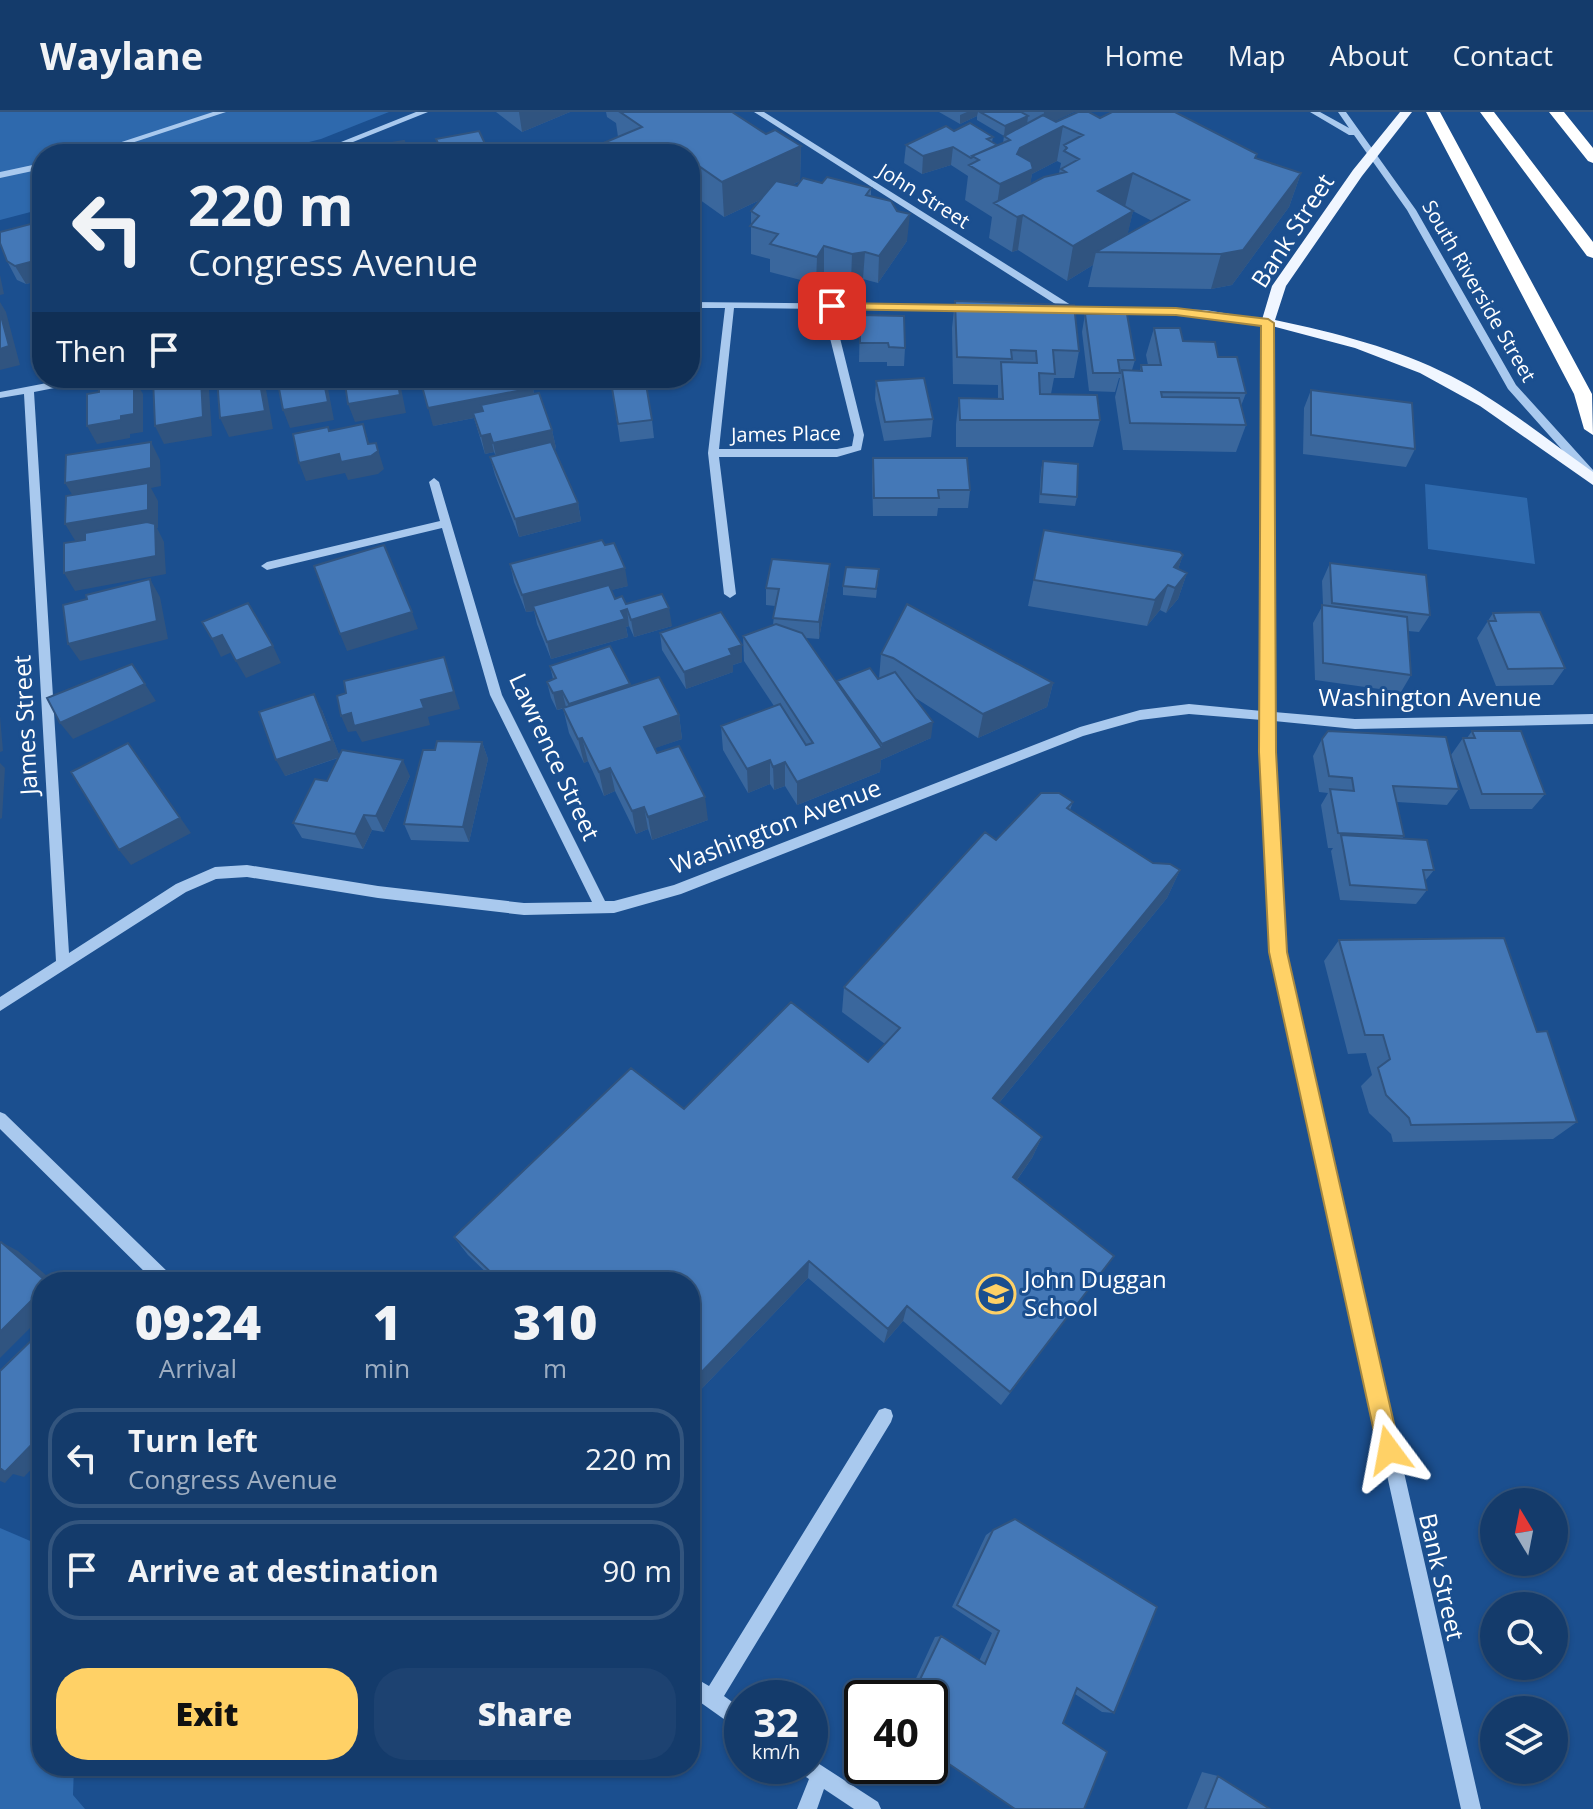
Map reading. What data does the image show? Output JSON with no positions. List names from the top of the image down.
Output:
{
  "streets": {
    "main road": ["Bank Street"],
    "street": [
      "John Street",
      "South Riverside Street",
      "James Place",
      "Washington Avenue",
      "James Street",
      "Lawrence Street"
    ]
  },
  "crossings": [
    ["Bank Street", "South Riverside Street"],
    ["Bank Street", "Washington Avenue"],
    ["Washington Avenue", "James Street"],
    ["Washington Avenue", "Lawrence Street"]
  ],
  "places": {
    "school or university": ["John Duggan School"]
  },
  "north": "top",
  "page": {
    "header": "Waylane",
    "nav": [
      "Home",
      "Map",
      "About",
      "Contact"
    ],
    "turn": ["220 m", "Congress Avenue"],
    "then": "Then",
    "eta": [
      "09:24",
      "Arrival",
      "1",
      "min",
      "310",
      "m"
    ],
    "list": [
      {
        "name": "Turn left",
        "note": "Congress Avenue",
        "value": "220 m"
      },
      {
        "name": "Arrive at destination",
        "value": "90 m"
      }
    ],
    "buttons": ["Exit", "Share"],
    "speed": "32 km/h",
    "limit": "40"
  }
}
